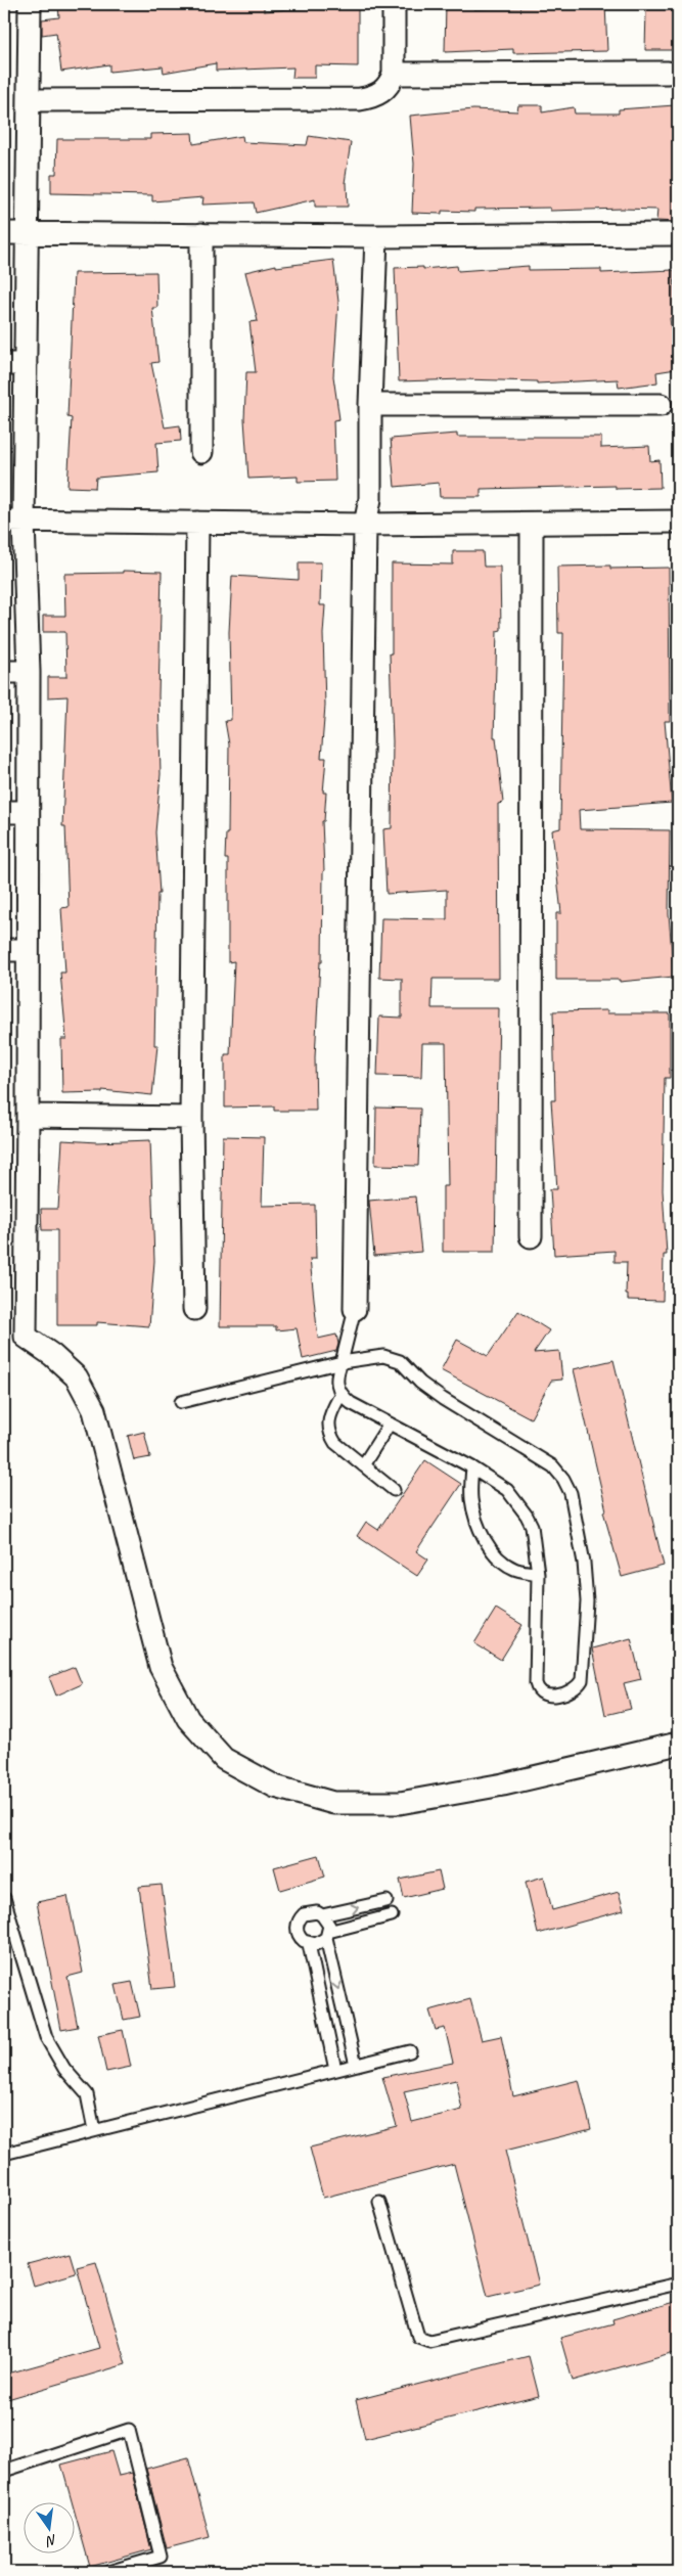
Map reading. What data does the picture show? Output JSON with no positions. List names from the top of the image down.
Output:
{
  "north": "bottom"
}
